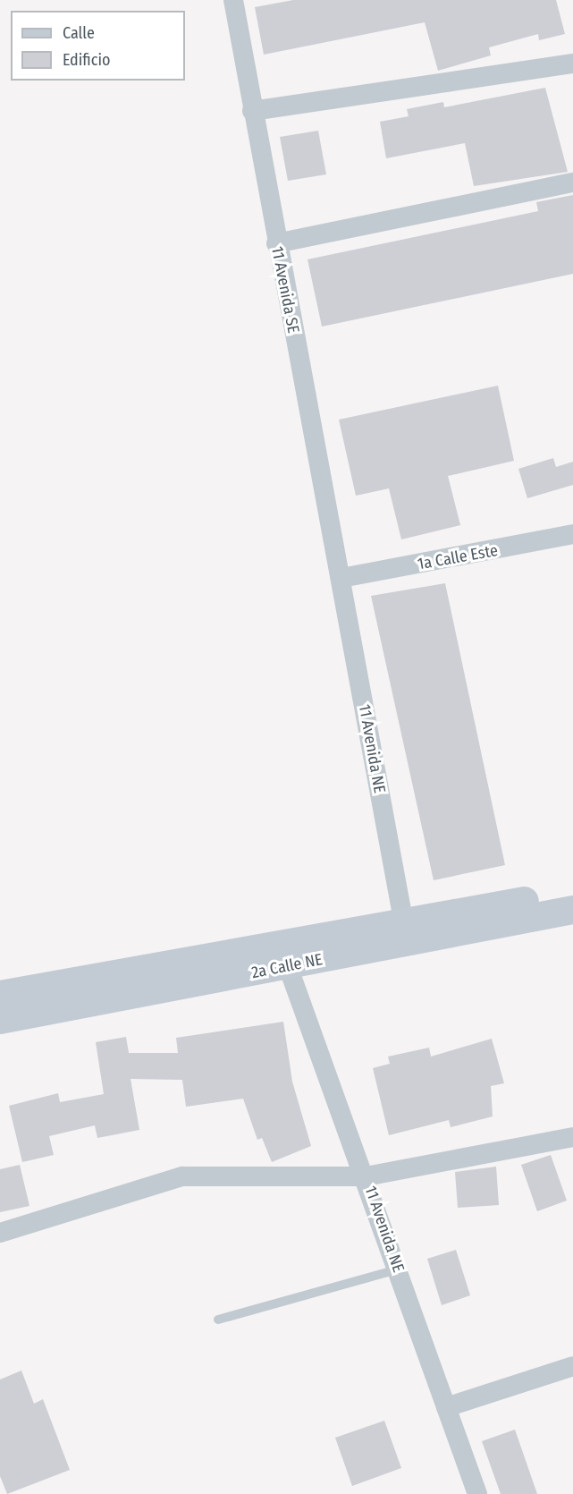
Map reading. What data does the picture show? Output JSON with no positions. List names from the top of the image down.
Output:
{
  "streets": {
    "main road": ["2a Calle NE"],
    "street": ["11 Avenida SE", "1a Calle Este", "11 Avenida NE"]
  },
  "crossings": [
    ["11 Avenida SE", "1a Calle Este"],
    ["11 Avenida SE", "11 Avenida NE"],
    ["1a Calle Este", "11 Avenida NE"],
    ["11 Avenida NE", "2a Calle NE"]
  ],
  "legend": ["Calle", "Edificio"]
}
